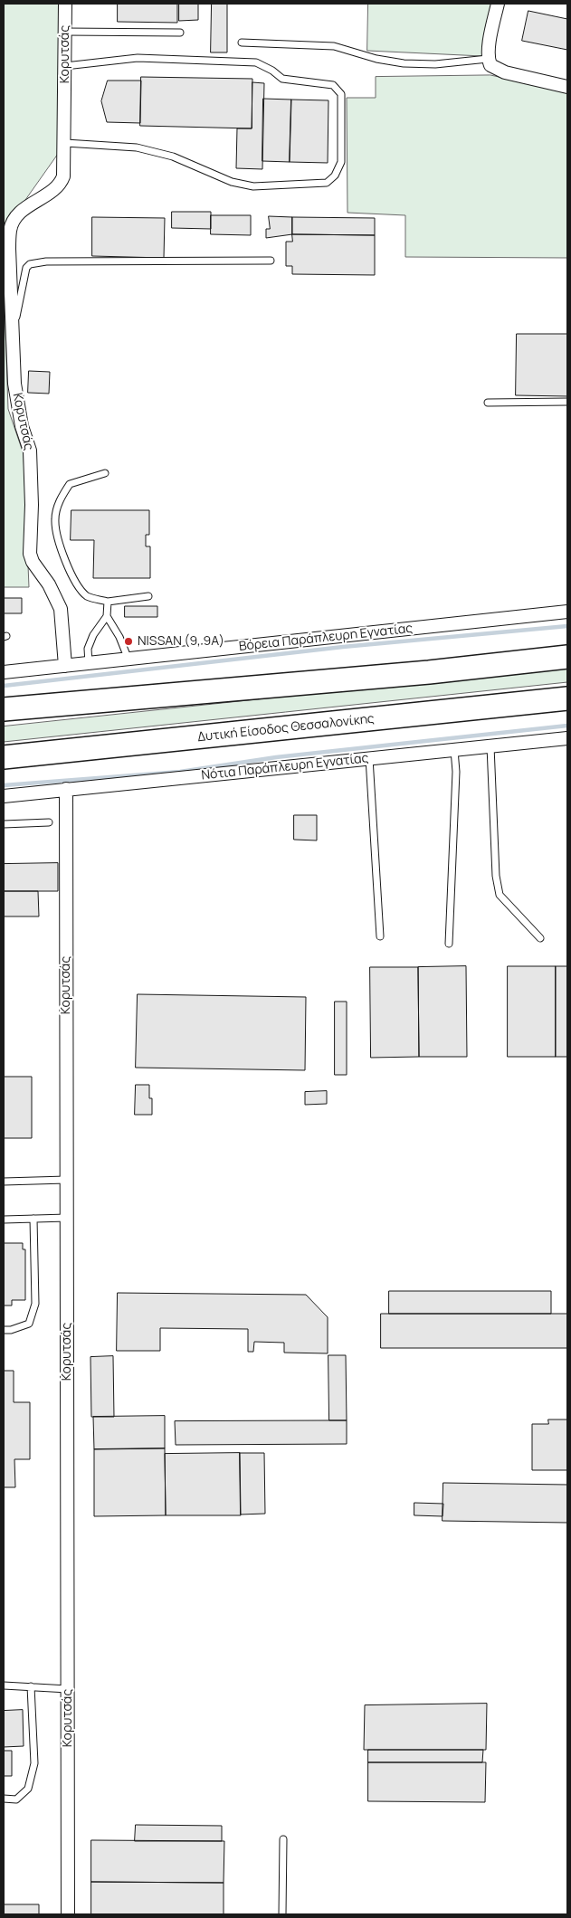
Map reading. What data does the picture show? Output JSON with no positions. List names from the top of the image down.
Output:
{
  "streets": {
    "highway": ["Δυτική Είσοδος Θεσσαλονίκης"],
    "street": ["Κορυτσάς", "Βόρεια Παράπλευρη Εγνατίας", "Νότια Παράπλευρη Εγνατίας"]
  },
  "crossings": [
    ["Κορυτσάς", "Βόρεια Παράπλευρη Εγνατίας"],
    ["Κορυτσάς", "Νότια Παράπλευρη Εγνατίας"]
  ],
  "places": ["NISSAN (9, 9Α)"]
}
